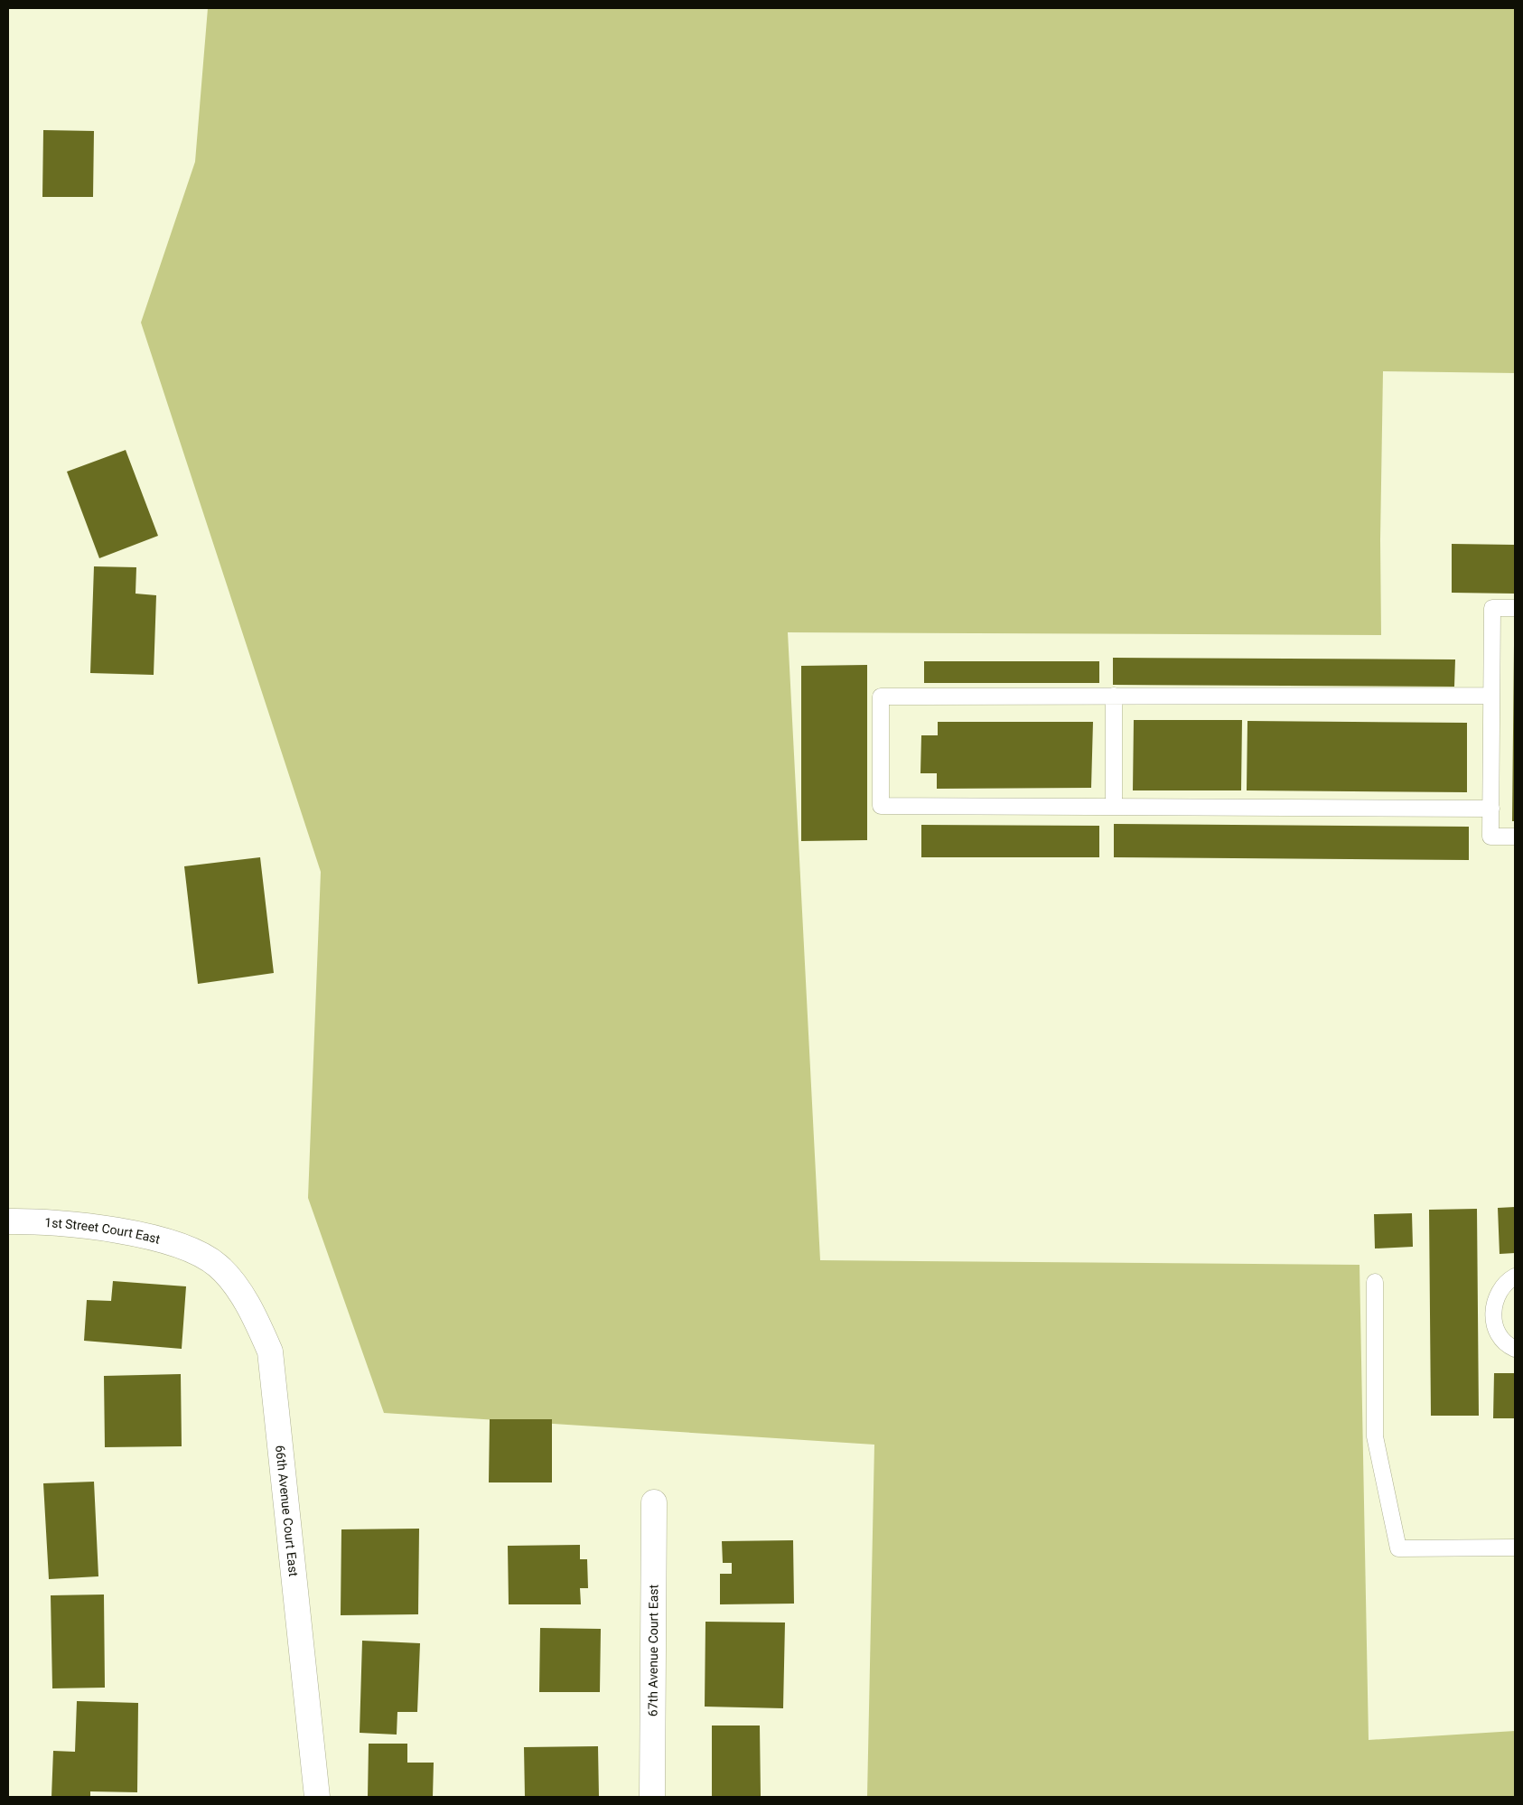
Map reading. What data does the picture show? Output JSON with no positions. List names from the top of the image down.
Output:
{
  "streets": {
    "street": ["1st Street Court East", "66th Avenue Court East", "67th Avenue Court East"]
  },
  "crossings": [
    ["1st Street Court East", "66th Avenue Court East"]
  ]
}
